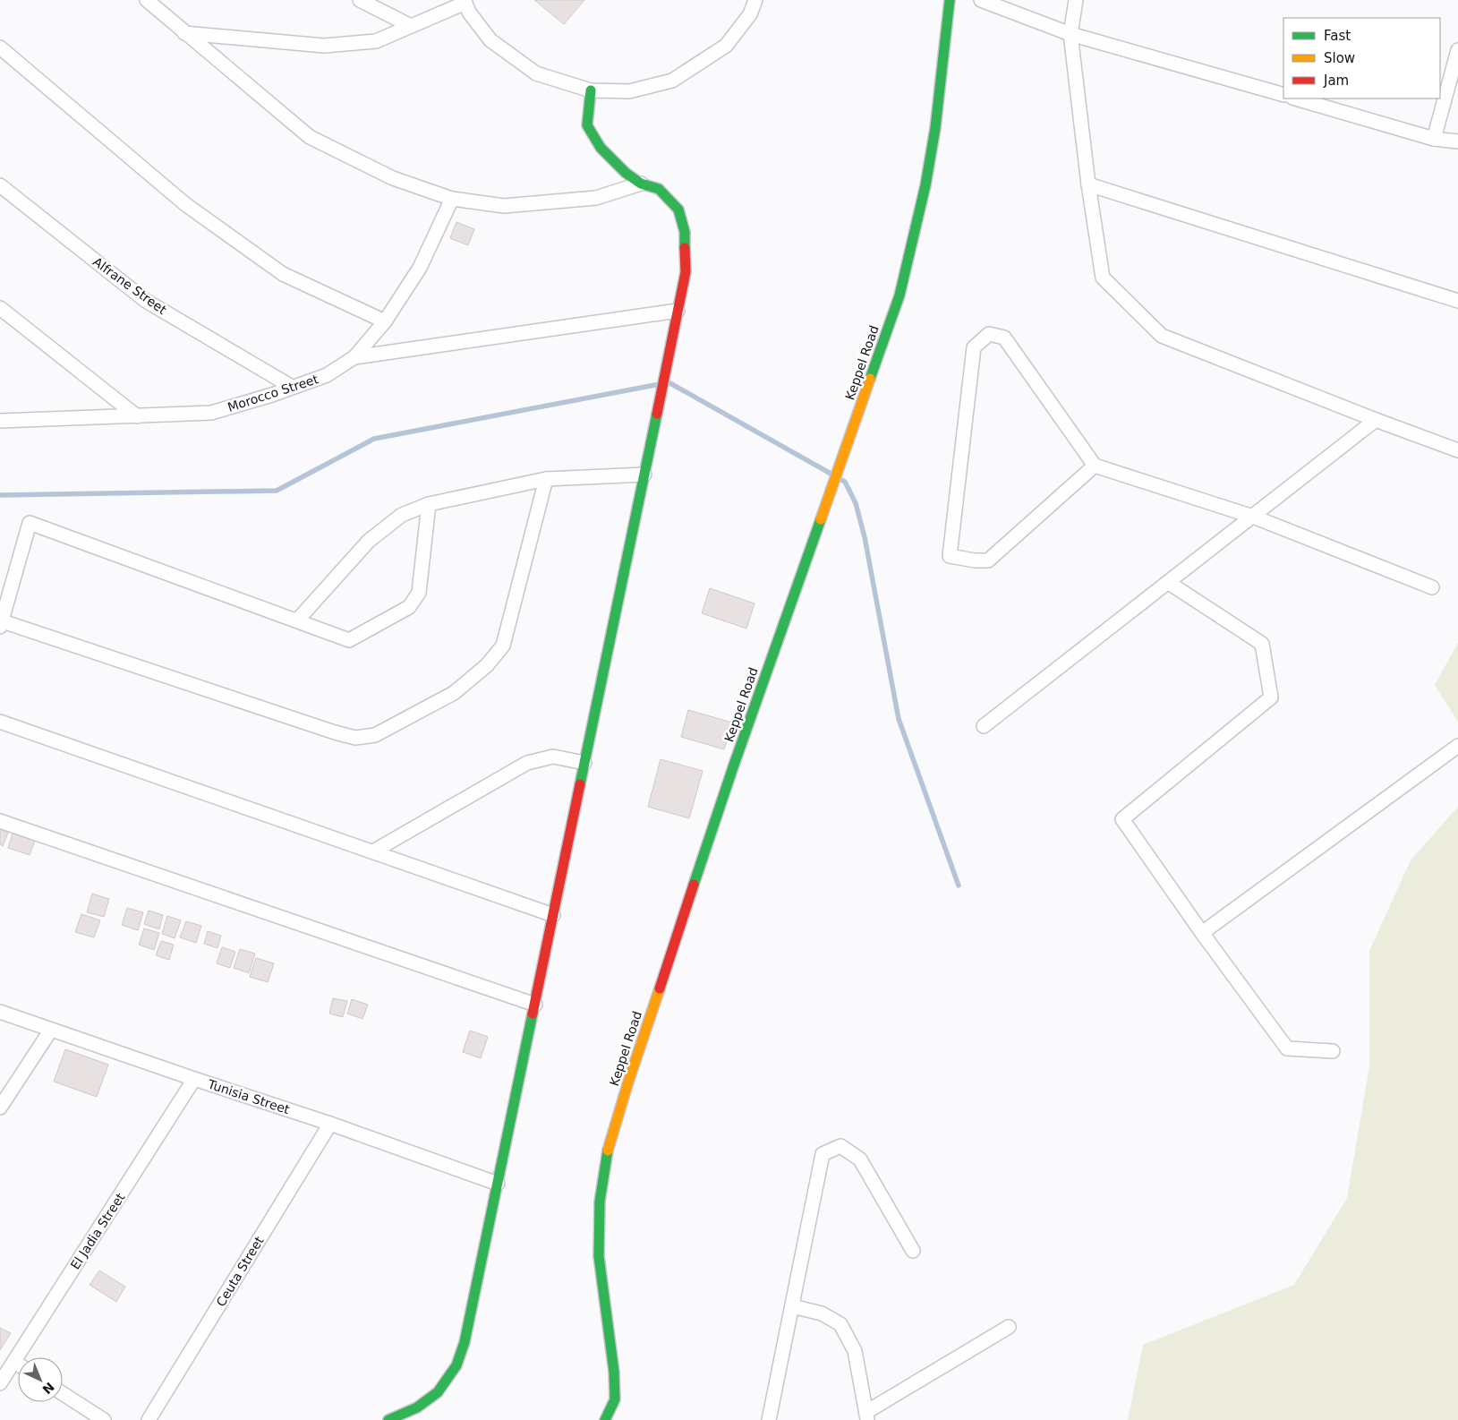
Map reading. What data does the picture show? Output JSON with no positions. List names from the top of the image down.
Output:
{
  "streets": {
    "street": [
      "Alfrane Street",
      "Keppel Road",
      "Morocco Street",
      "Tunisia Street",
      "El Jadia Street",
      "Ceuta Street"
    ]
  },
  "crossings": [
    ["Alfrane Street", "Morocco Street"],
    ["Tunisia Street", "El Jadia Street"],
    ["Tunisia Street", "Ceuta Street"]
  ],
  "legend": ["Fast", "Slow", "Jam"],
  "north": "bottom right"
}
